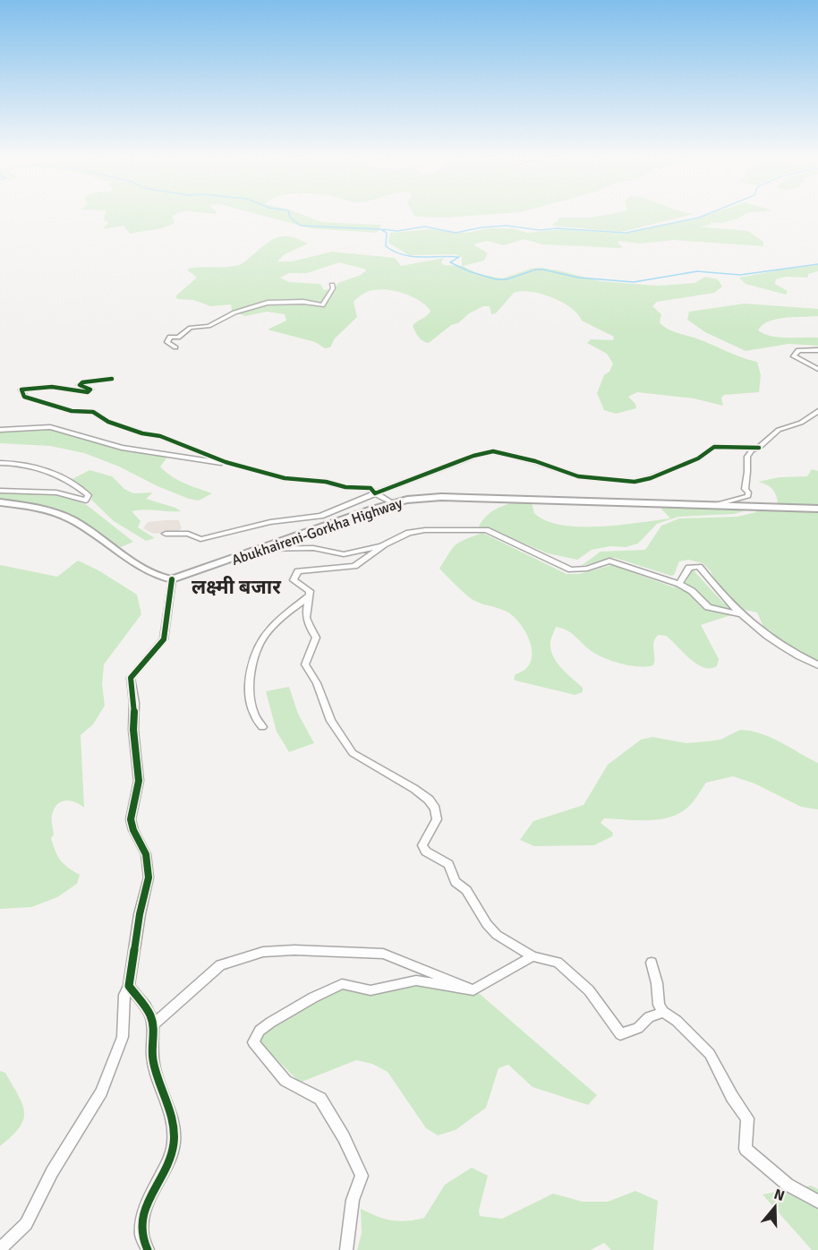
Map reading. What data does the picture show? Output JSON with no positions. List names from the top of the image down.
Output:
{
  "streets": {
    "main road": ["Abukhaireni-Gorkha Highway"]
  },
  "districts": ["लक्ष्मी बजार"],
  "north": "top"
}
